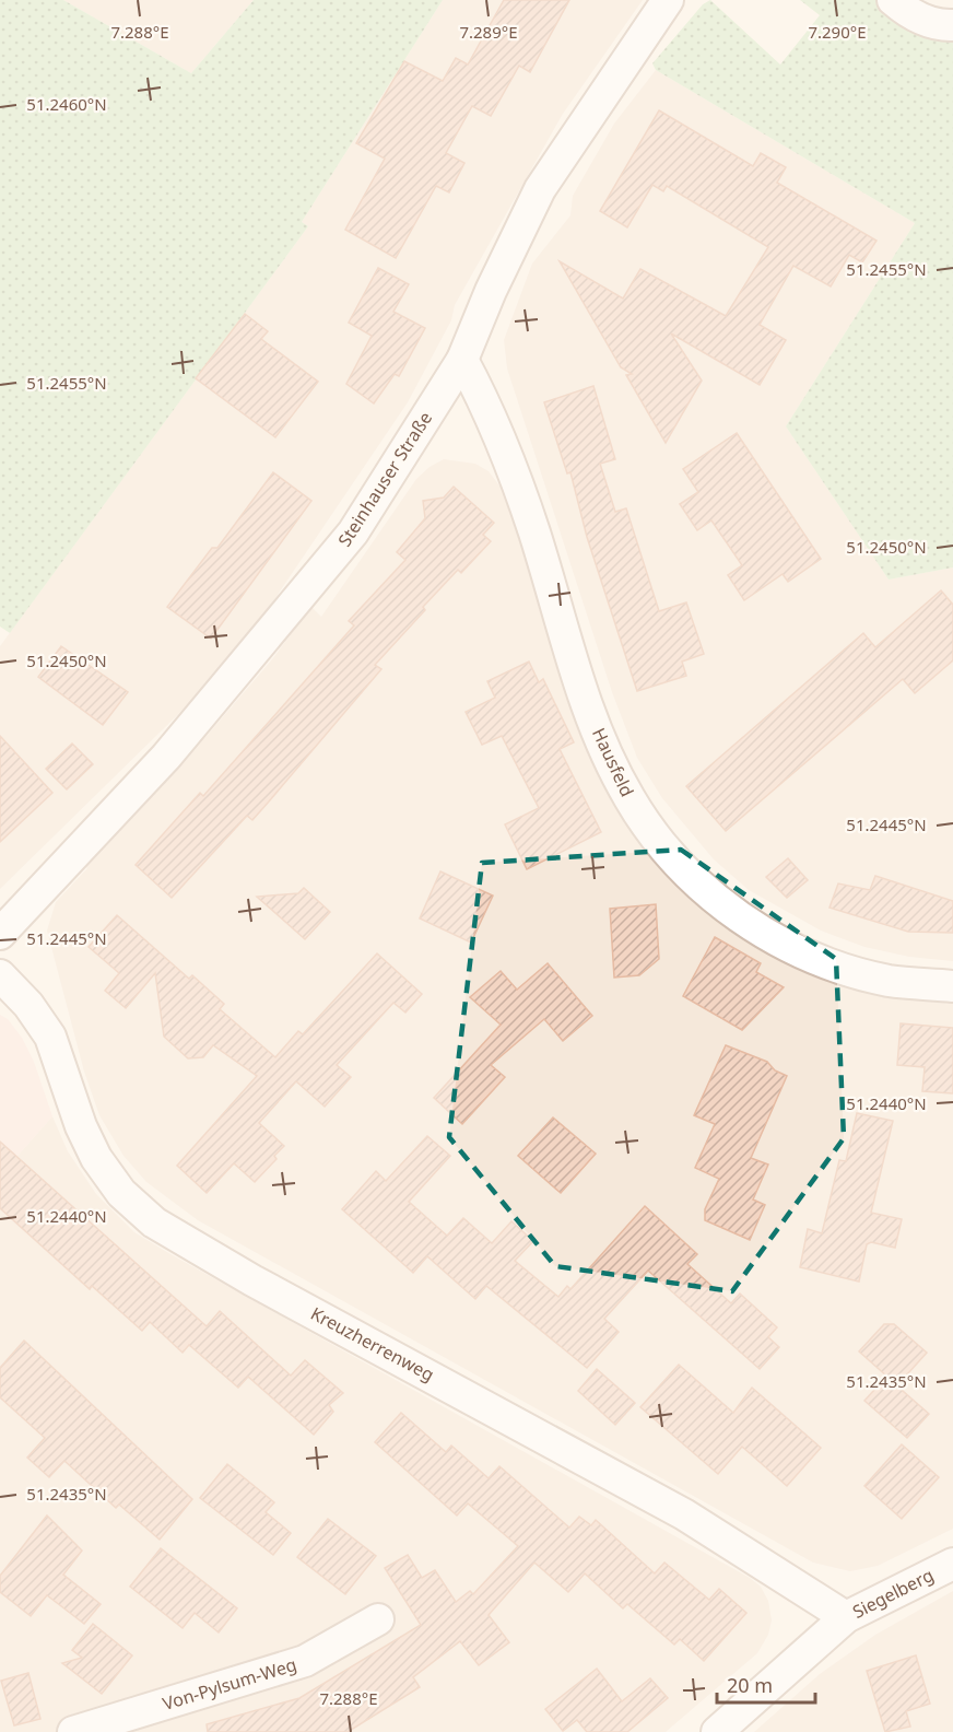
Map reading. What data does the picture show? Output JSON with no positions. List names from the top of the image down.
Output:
{
  "streets": {
    "street": [
      "Steinhauser Straße",
      "Hausfeld",
      "Kreuzherrenweg",
      "Siegelberg",
      "Von-Pylsum-Weg"
    ]
  },
  "crossings": [
    ["Steinhauser Straße", "Hausfeld"],
    ["Kreuzherrenweg", "Siegelberg"]
  ],
  "scale_bar": "20 m",
  "coordinates": [
    "7.288°E",
    "7.289°E",
    "7.290°E",
    "51.2460°N",
    "51.2455°N",
    "51.2450°N",
    "51.2445°N",
    "51.2440°N",
    "51.2435°N"
  ]
}
